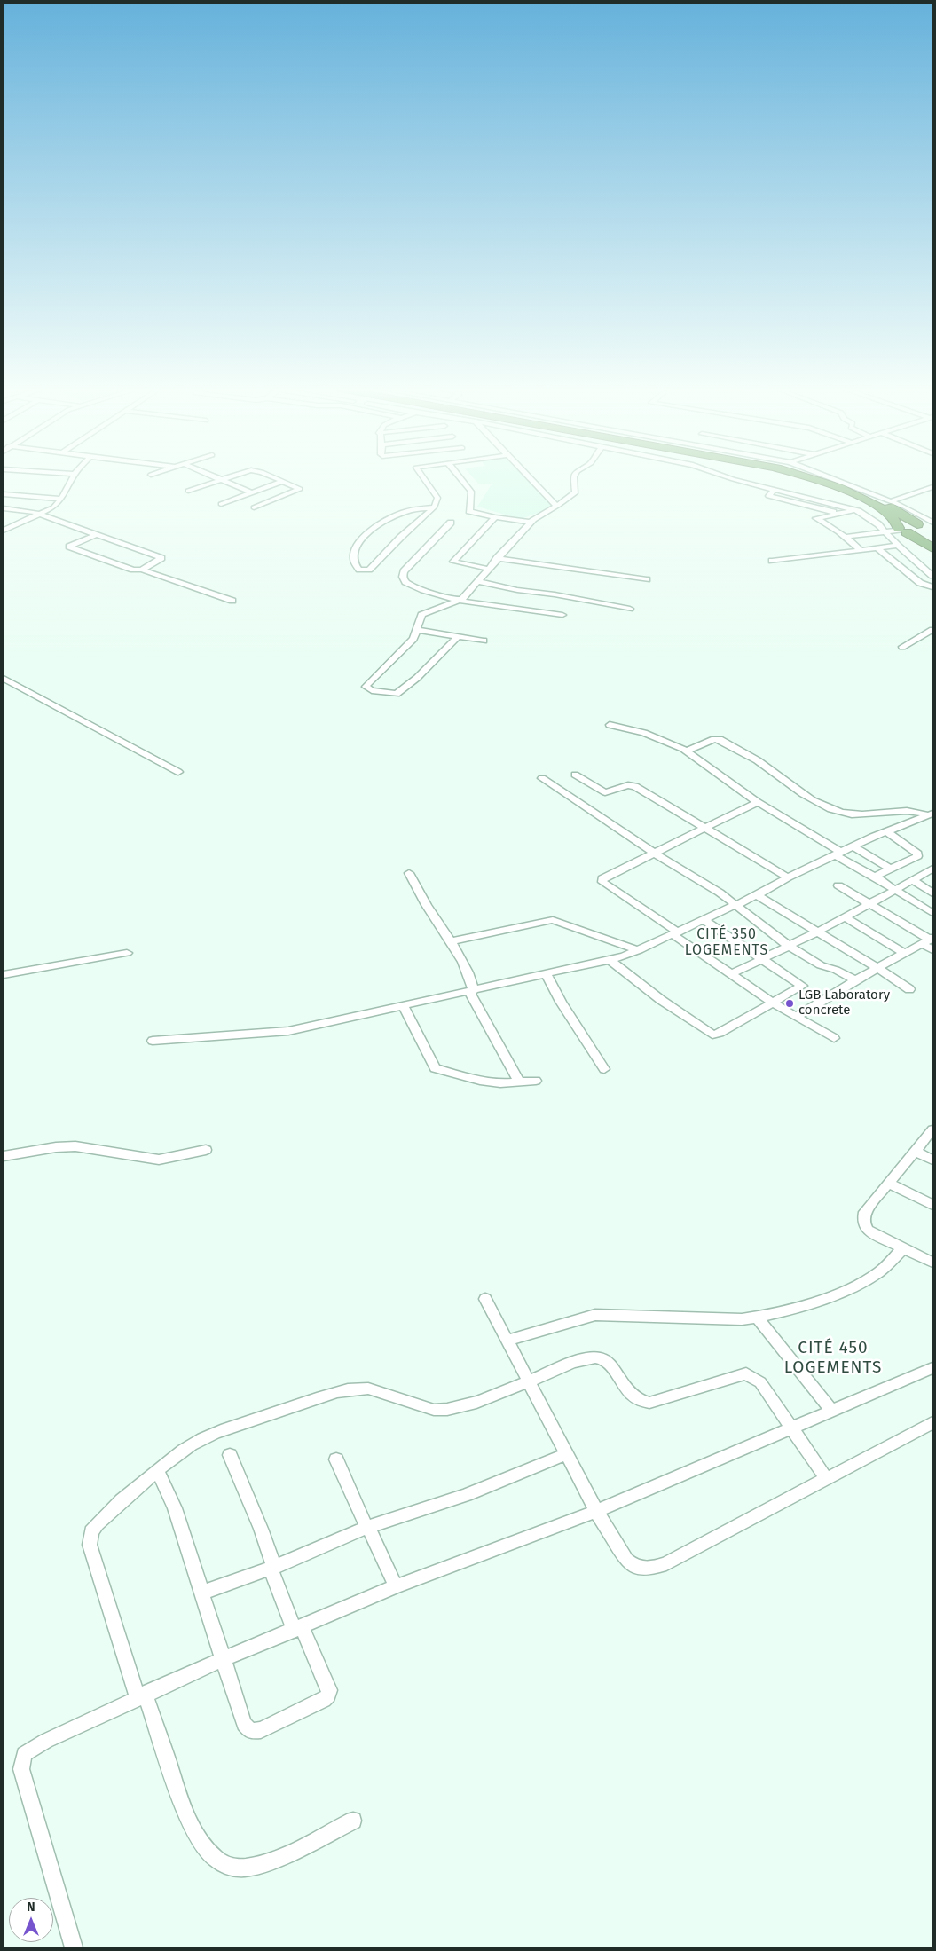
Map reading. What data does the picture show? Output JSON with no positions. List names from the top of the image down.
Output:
{
  "districts": ["CITÉ 350 LOGEMENTS", "CITÉ 450 LOGEMENTS"],
  "places": ["LGB Laboratory concrete"],
  "north": "top"
}
